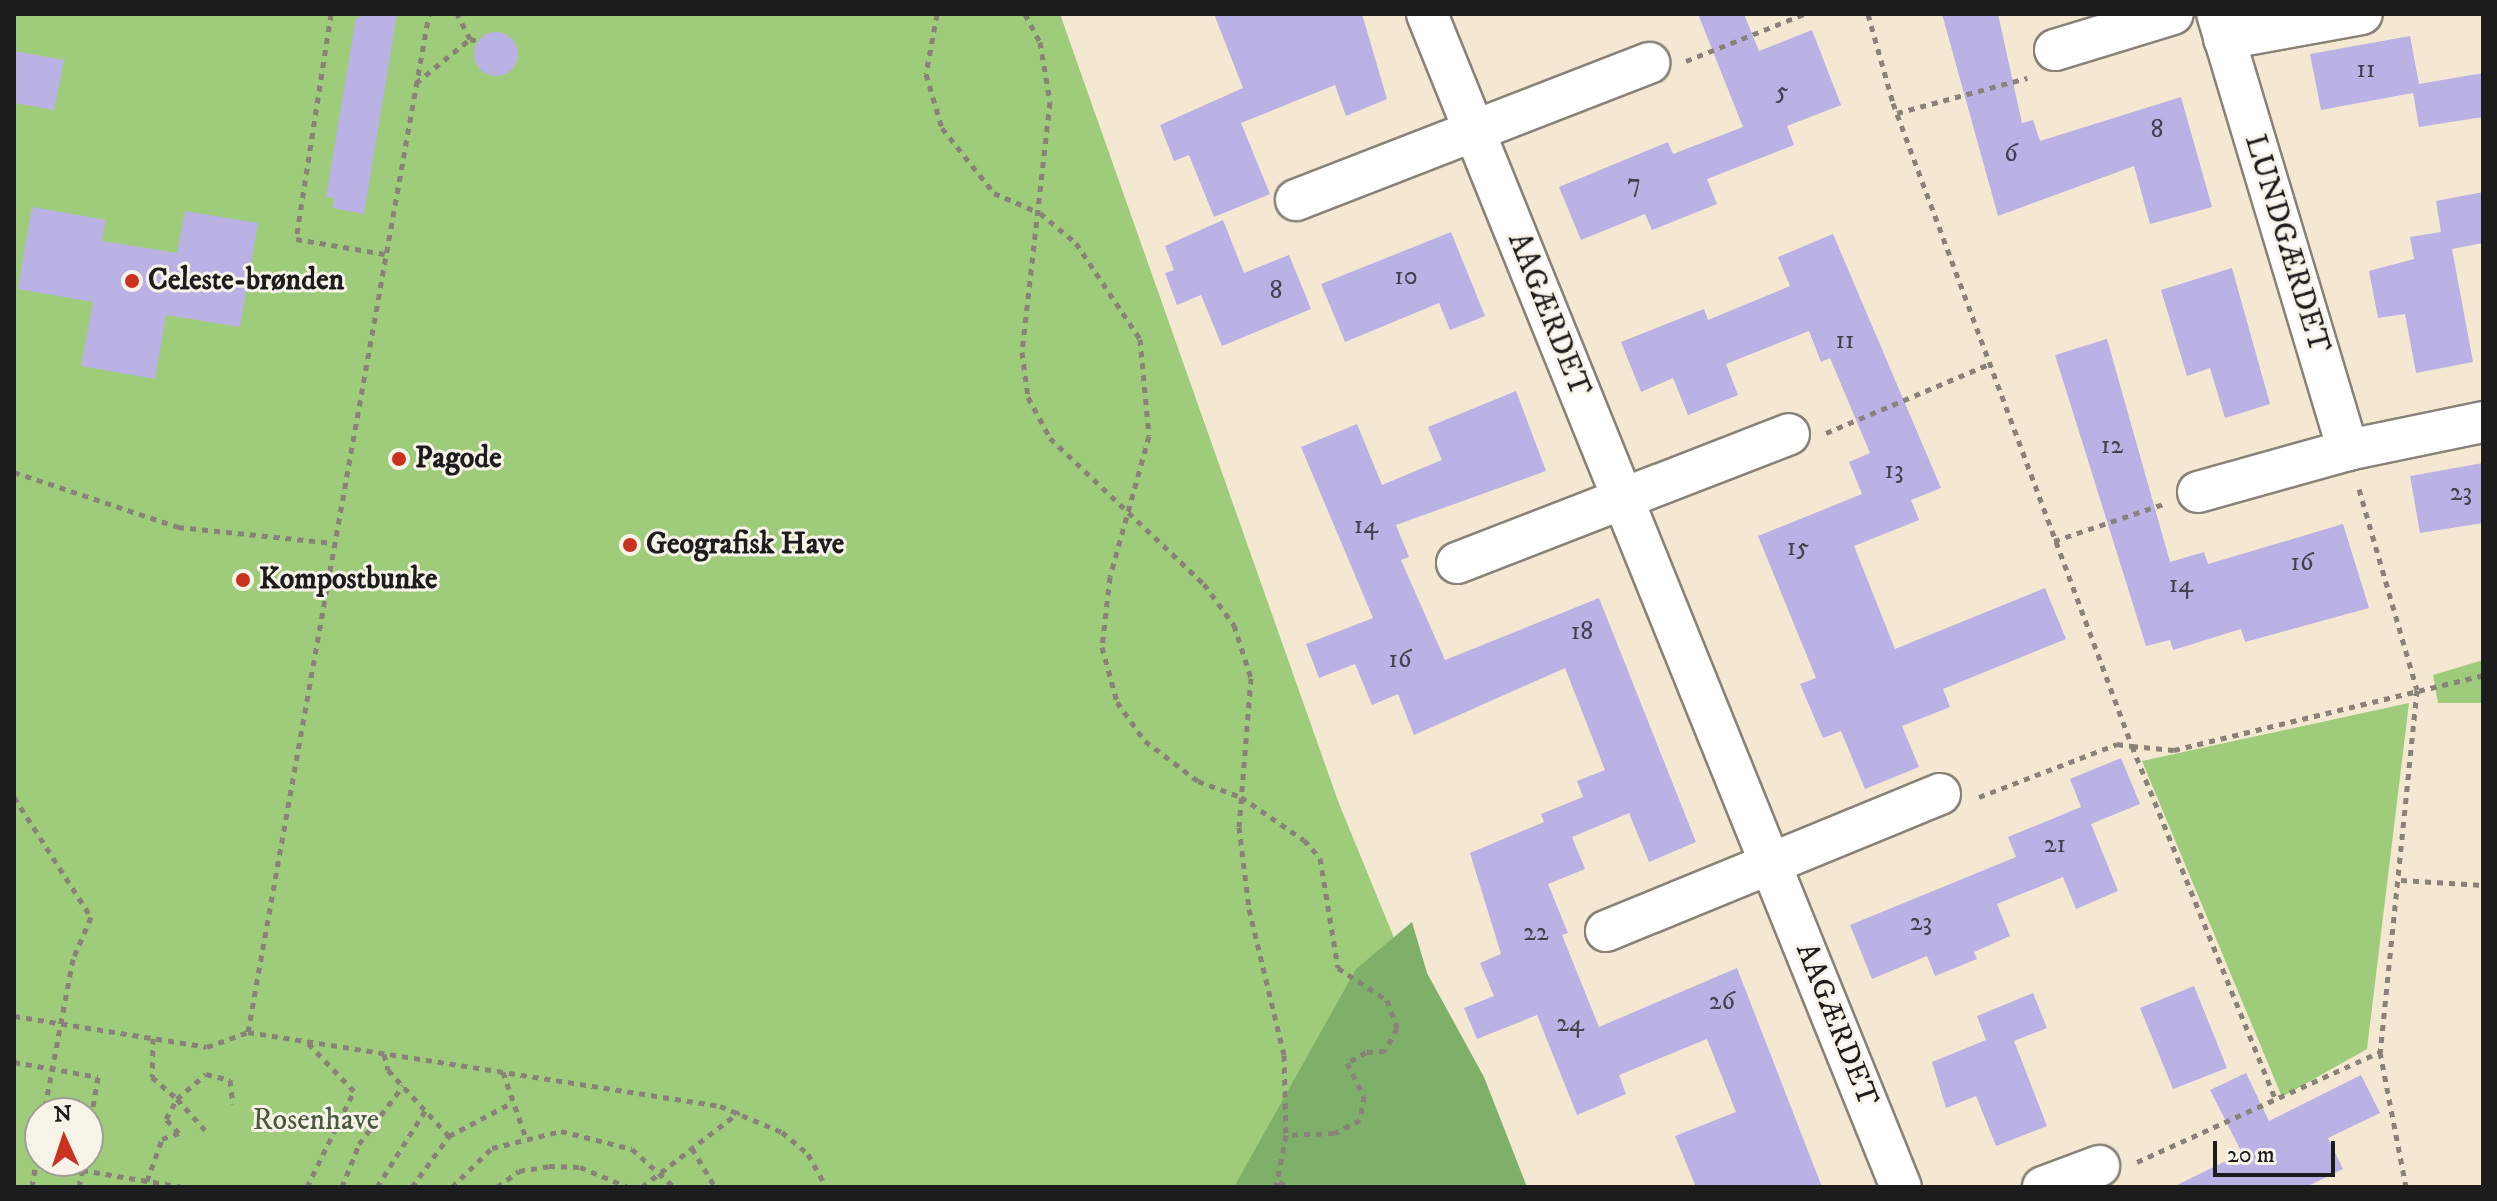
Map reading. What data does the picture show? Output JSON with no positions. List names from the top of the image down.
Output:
{
  "streets": {
    "street": ["LUNDGÆRDET", "AAGÆRDET"]
  },
  "parks": ["Rosenhave"],
  "places": [
    "Celeste-brønden",
    "Pagode",
    "Geografisk Have",
    "Kompostbunke"
  ],
  "house_numbers": [
    "11",
    "5",
    "8",
    "6",
    "7",
    "10",
    "8",
    "11",
    "12",
    "13",
    "23",
    "14",
    "15",
    "16",
    "14",
    "18",
    "16",
    "21",
    "23",
    "22",
    "26",
    "24"
  ],
  "scale_bar": "20 m",
  "north": "top"
}
